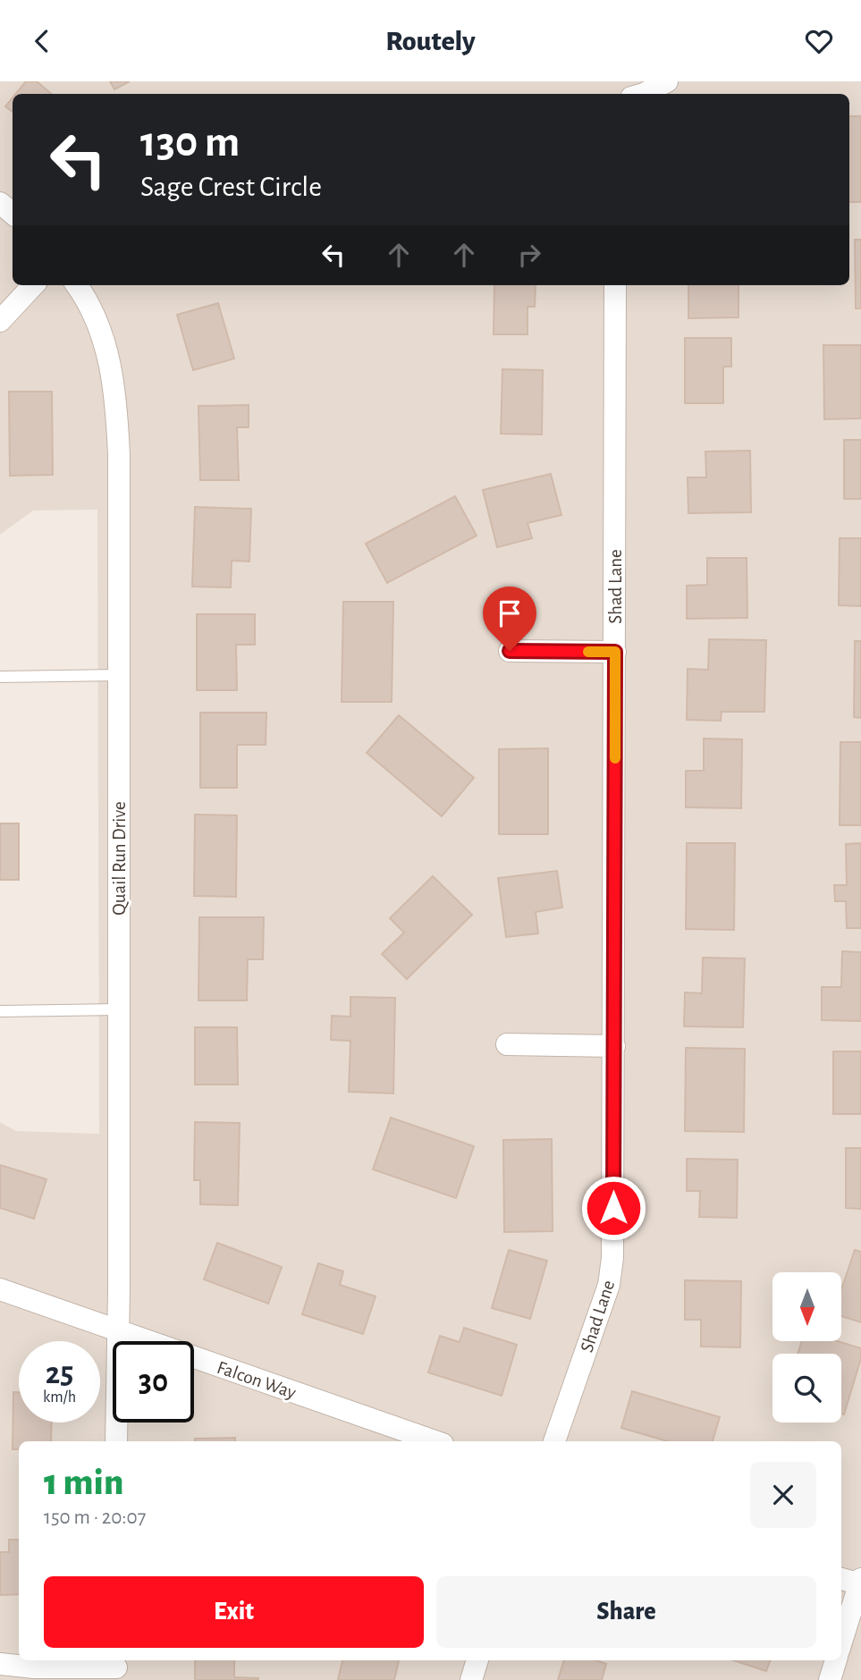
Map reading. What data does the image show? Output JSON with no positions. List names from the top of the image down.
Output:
{
  "streets": {
    "street": ["Shad Lane", "Quail Run Drive", "Falcon Way"]
  },
  "crossings": [
    ["Quail Run Drive", "Falcon Way"]
  ],
  "north": "bottom",
  "page": {
    "header": "Routely",
    "turn": ["130 m", "Sage Crest Circle"],
    "speed": "25 km/h",
    "limit": "30",
    "heading": ["1 min", "150 m · 20:07"],
    "buttons": ["Exit", "Share"]
  }
}
